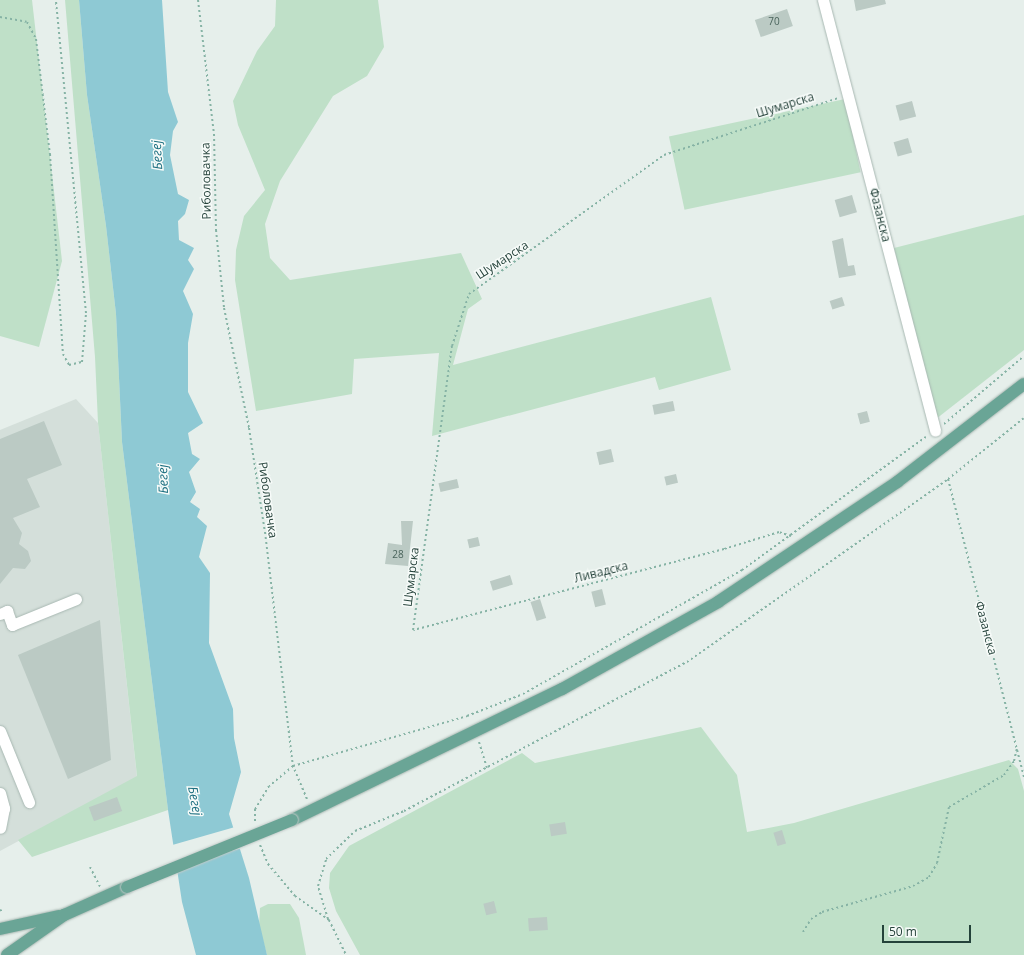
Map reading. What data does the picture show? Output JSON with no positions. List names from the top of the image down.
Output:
{
  "streets": {
    "street": ["Фазанска"],
    "path": ["Шумарска", "Риболовачка", "Ливадска"]
  },
  "crossings": [
    ["Шумарска", "Фазанска"],
    ["Шумарска", "Ливадска"]
  ],
  "water": ["Бегеј"],
  "house_numbers": ["70", "28"],
  "scale_bar": "50 m"
}
